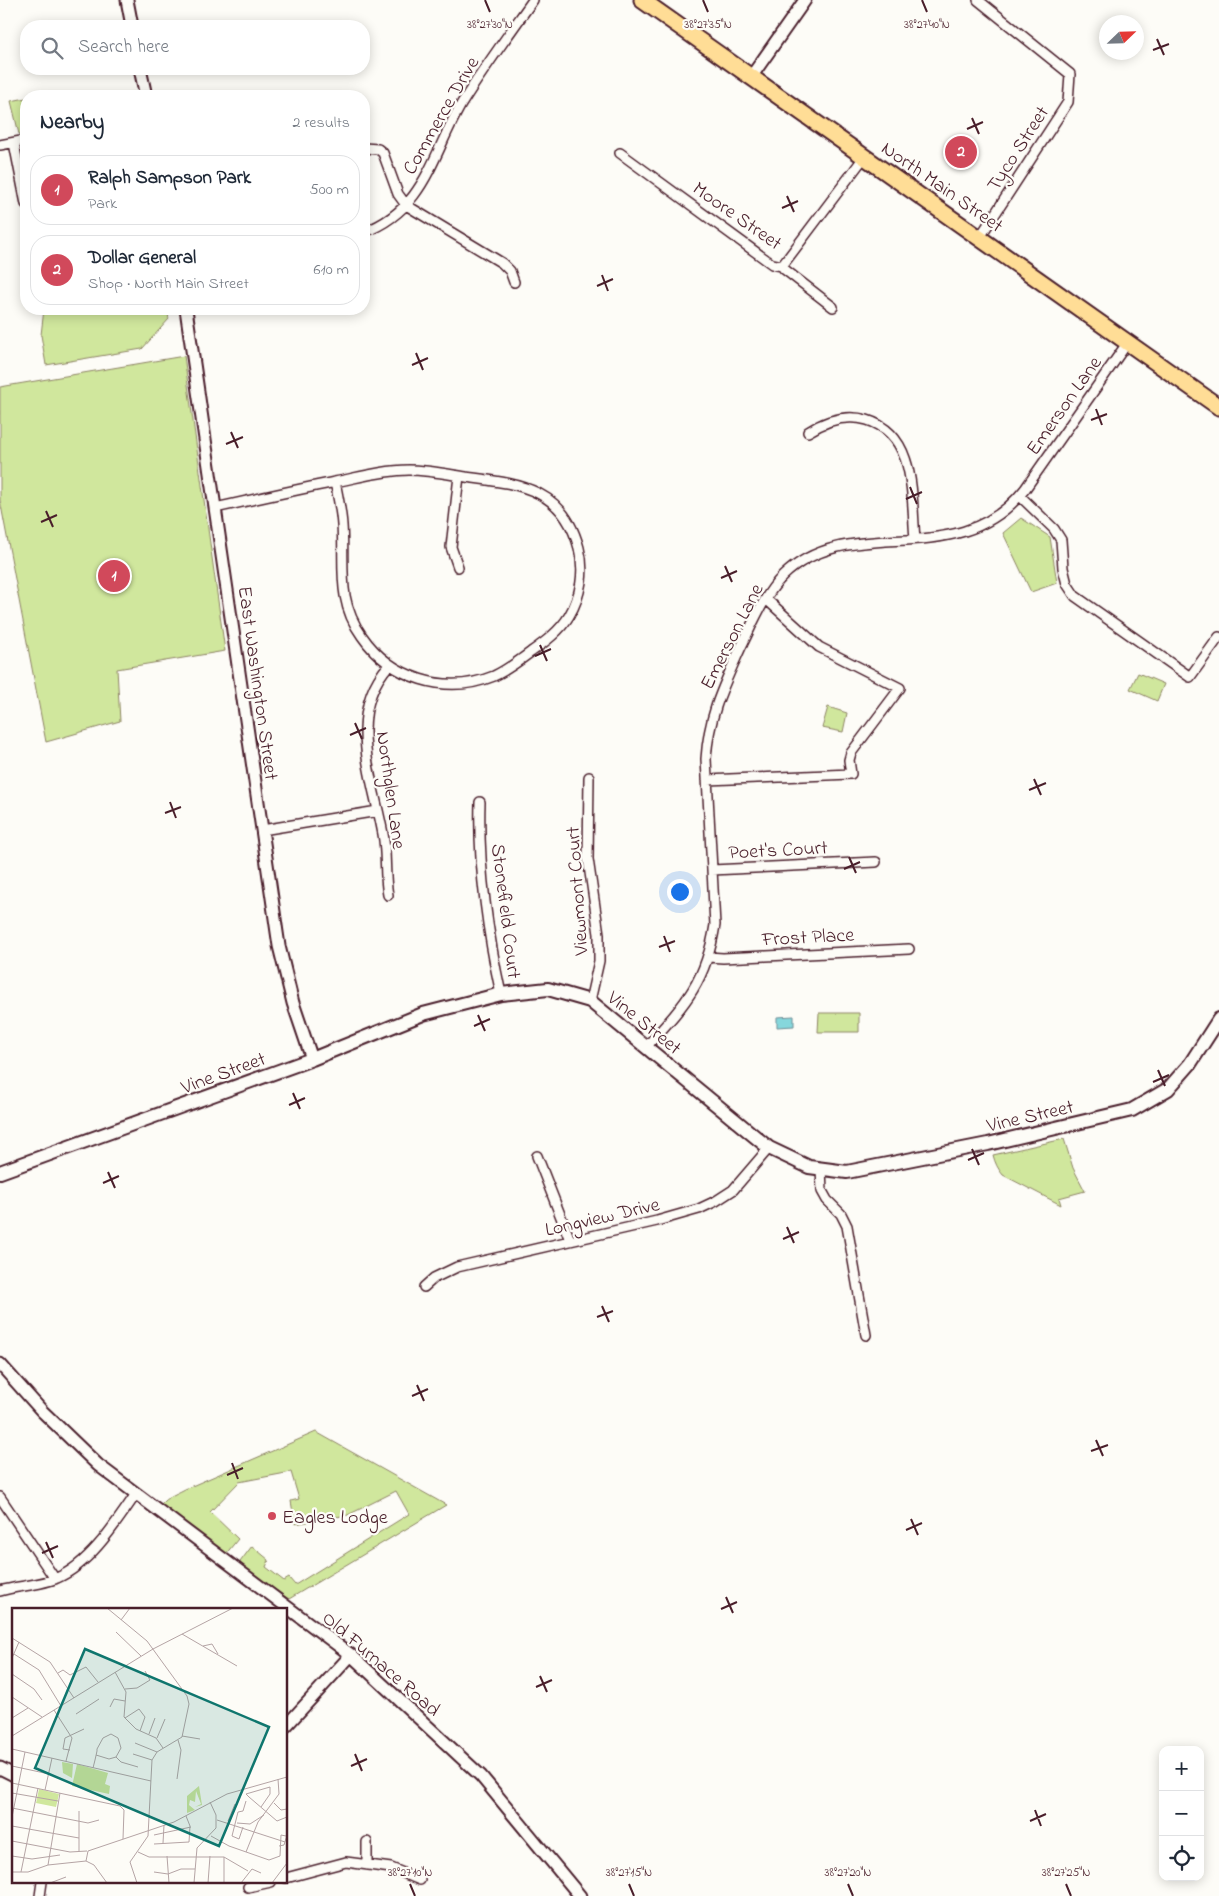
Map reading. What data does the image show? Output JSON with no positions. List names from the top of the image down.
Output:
{
  "streets": {
    "main road": ["North Main Street", "Vine Street"],
    "street": [
      "Commerce Drive",
      "Tyco Street",
      "Moore Street",
      "Emerson Lane",
      "East Washington Street",
      "Northglen Lane",
      "Poet's Court",
      "Viewmont Court",
      "Stonefield Court",
      "Frost Place",
      "Longview Drive",
      "Old Furnace Road"
    ]
  },
  "crossings": [
    ["Tyco Street", "North Main Street"],
    ["North Main Street", "Emerson Lane"],
    ["Emerson Lane", "Poet's Court"],
    ["Emerson Lane", "Frost Place"],
    ["Emerson Lane", "Vine Street"],
    ["East Washington Street", "Vine Street"],
    ["Viewmont Court", "Vine Street"],
    ["Stonefield Court", "Vine Street"],
    ["Vine Street", "Longview Drive"]
  ],
  "places": ["Eagles Lodge"],
  "north": "top right",
  "page": {
    "search": "Search here",
    "heading": ["Nearby", "2 results"],
    "pins": ["2", "1"],
    "list": [
      {
        "mark": "1",
        "name": "Ralph Sampson Park",
        "note": "Park",
        "value": "500 m"
      },
      {
        "mark": "2",
        "name": "Dollar General",
        "note": "Shop · North Main Street",
        "value": "610 m"
      }
    ],
    "map_buttons": ["+", "−"]
  },
  "coordinates": [
    "38°27'30\"N",
    "38°27'35\"N",
    "38°27'40\"N",
    "38°27'10\"N",
    "38°27'15\"N",
    "38°27'20\"N",
    "38°27'25\"N"
  ]
}
